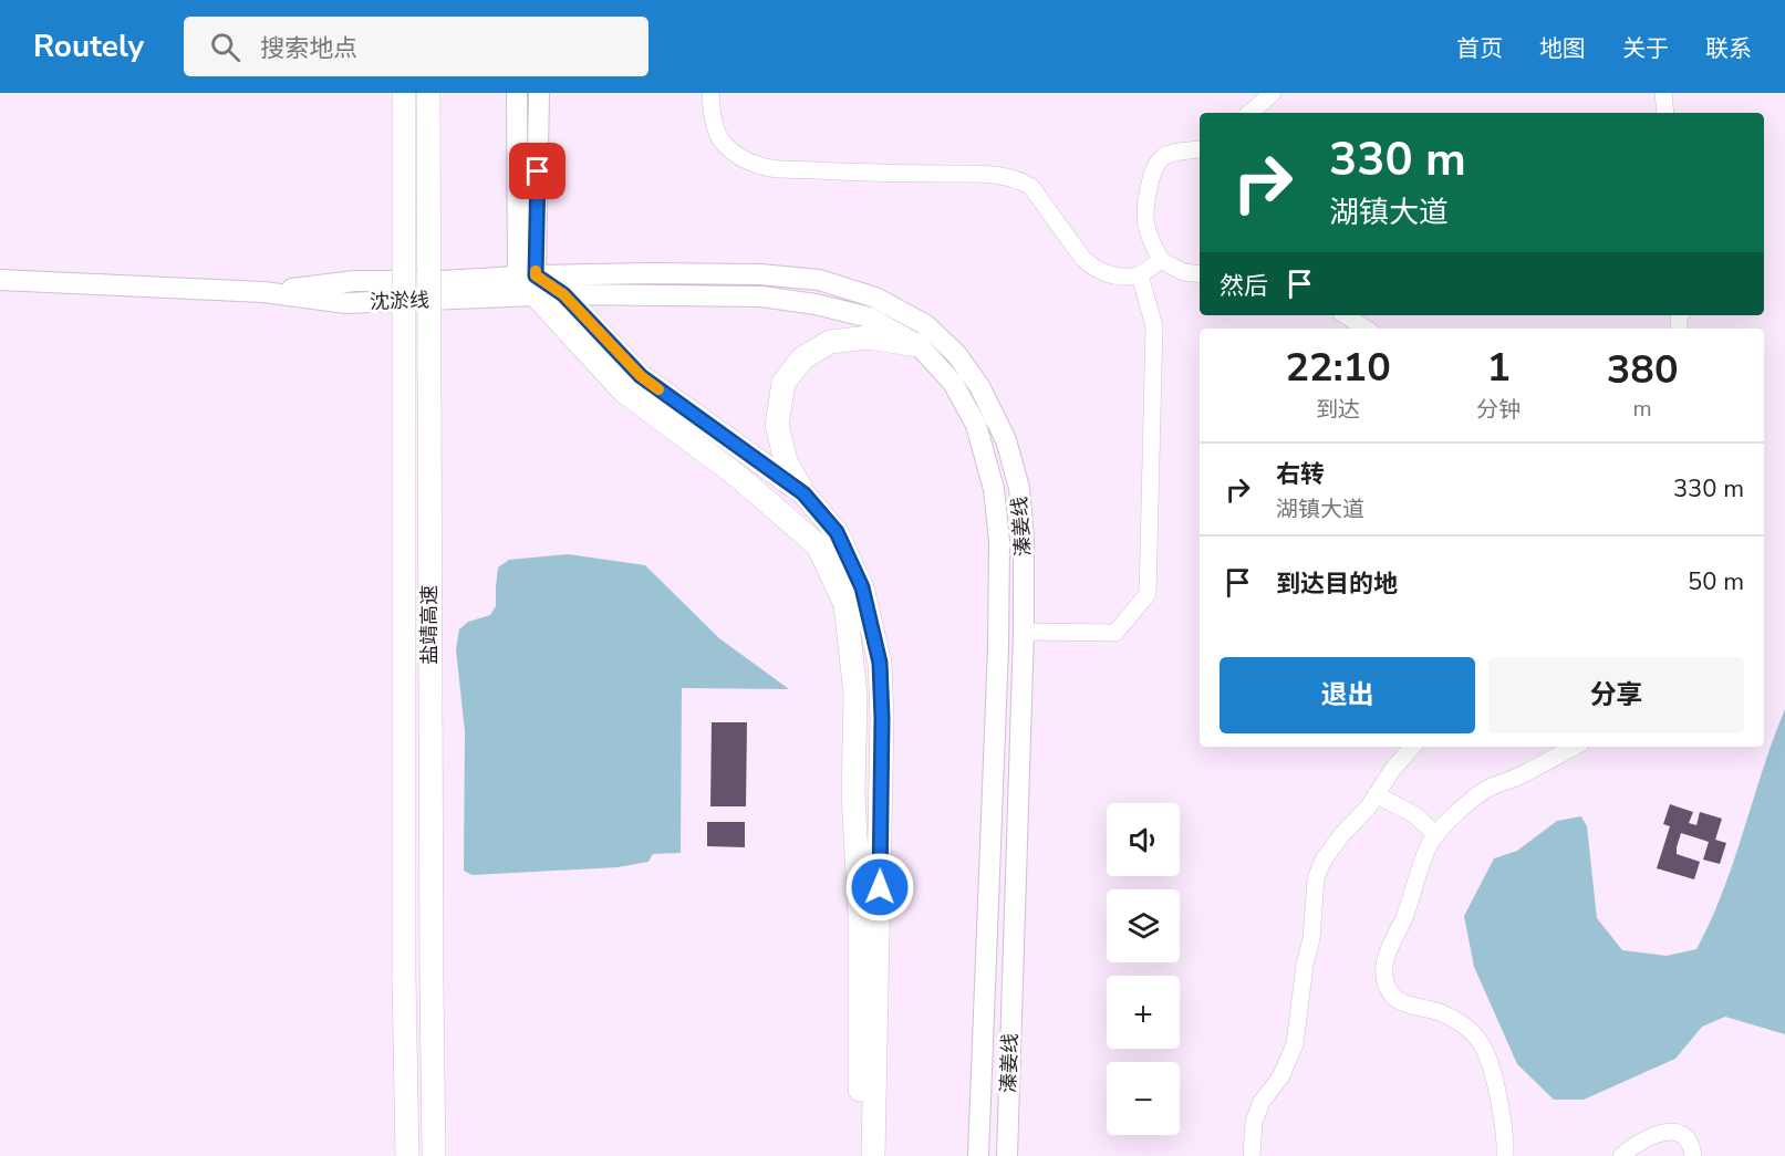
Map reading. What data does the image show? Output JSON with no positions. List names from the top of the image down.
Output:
{
  "streets": {
    "highway": ["盐靖高速"],
    "main road": ["沈淤线", "溱姜线"]
  },
  "crossings": [
    ["沈淤线", "溱姜线"]
  ],
  "page": {
    "header": "Routely",
    "search": "搜索地点",
    "nav": [
      "首页",
      "地图",
      "关于",
      "联系"
    ],
    "turn": ["330 m", "湖镇大道"],
    "then": "然后",
    "eta": [
      "22:10",
      "到达",
      "1",
      "分钟",
      "380",
      "m"
    ],
    "list": [
      {
        "name": "右转",
        "note": "湖镇大道",
        "value": "330 m"
      },
      {
        "name": "到达目的地",
        "value": "50 m"
      }
    ],
    "buttons": ["退出", "分享"],
    "map_buttons": ["+", "−"]
  }
}
